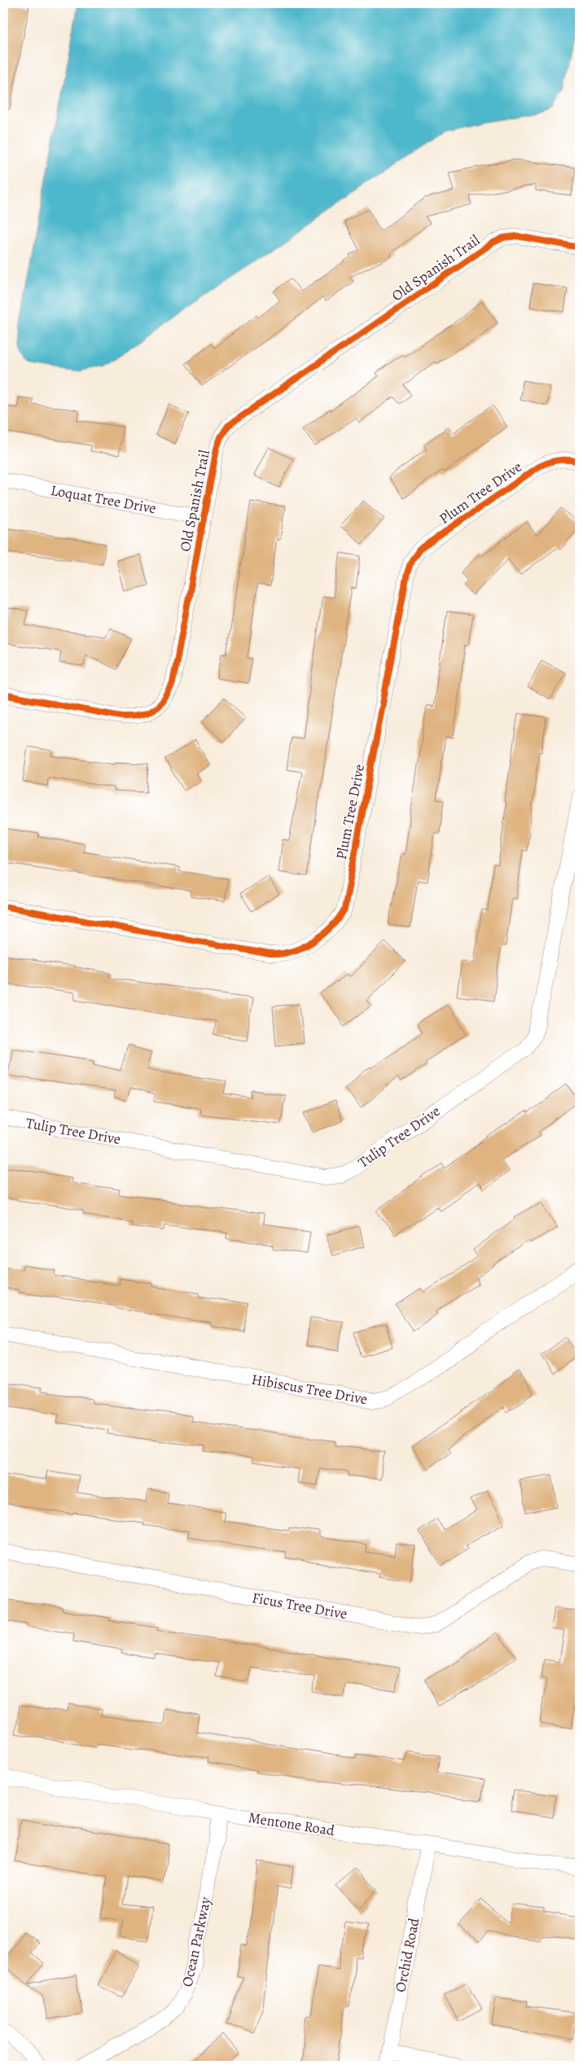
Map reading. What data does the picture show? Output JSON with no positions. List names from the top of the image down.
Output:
{
  "streets": {
    "street": [
      "Old Spanish Trail",
      "Plum Tree Drive",
      "Loquat Tree Drive",
      "Tulip Tree Drive",
      "Hibiscus Tree Drive",
      "Ficus Tree Drive",
      "Mentone Road",
      "Ocean Parkway",
      "Orchid Road"
    ]
  },
  "crossings": [
    ["Old Spanish Trail", "Loquat Tree Drive"],
    ["Mentone Road", "Ocean Parkway"],
    ["Mentone Road", "Orchid Road"]
  ]
}
